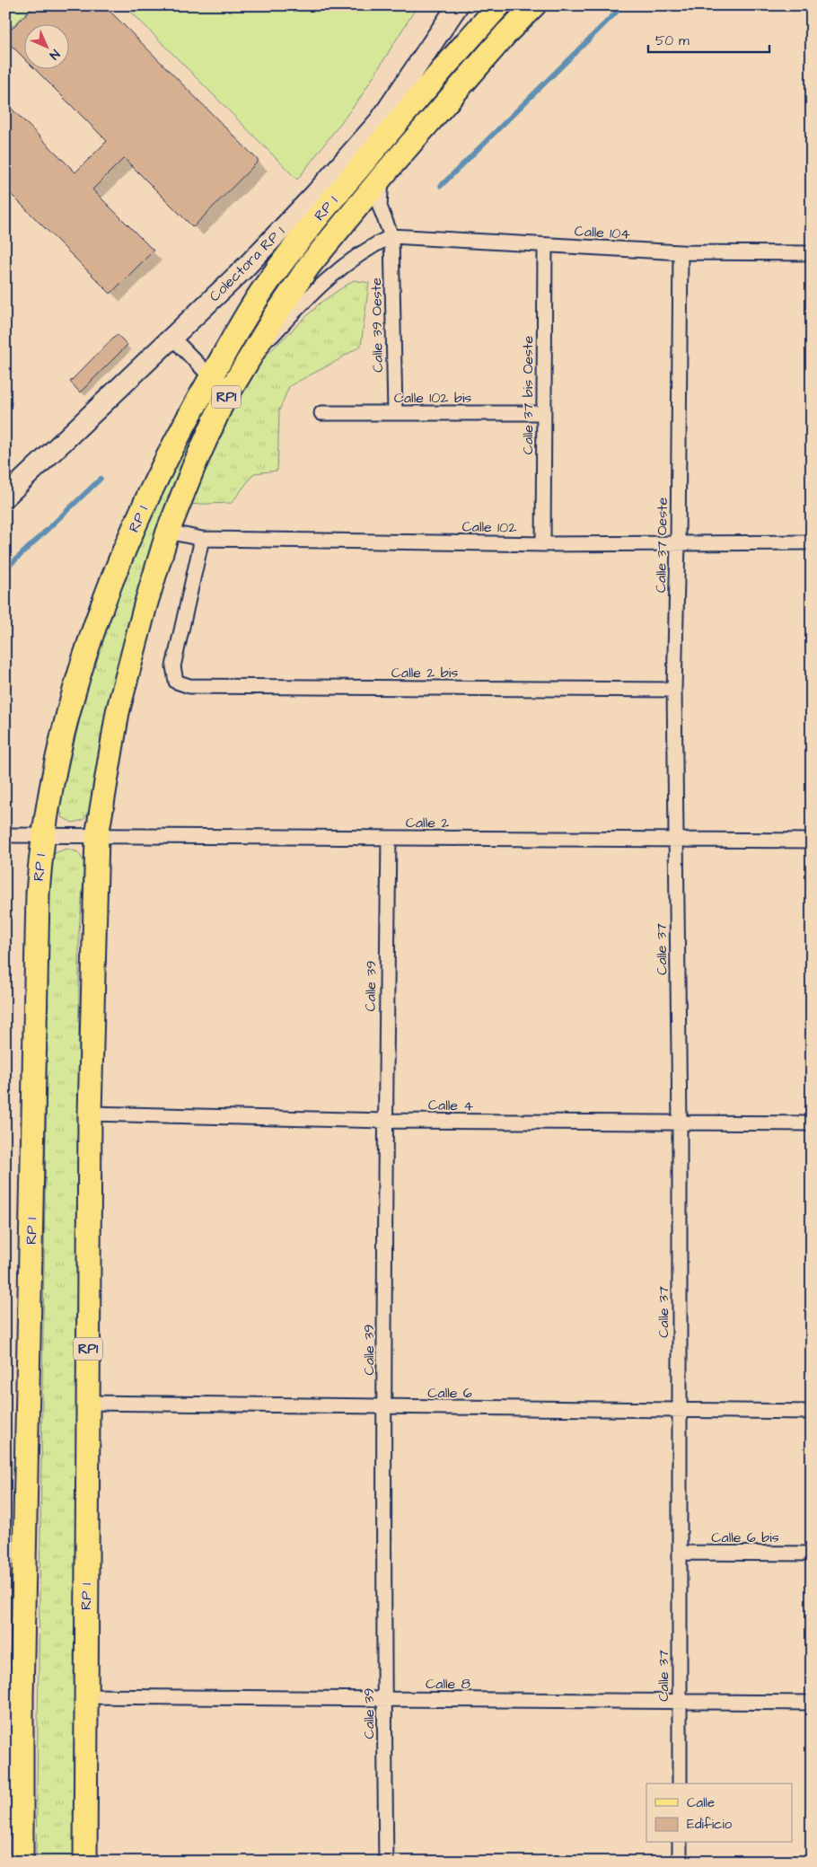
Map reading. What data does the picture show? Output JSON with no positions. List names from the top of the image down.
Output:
{
  "streets": {
    "main road": ["RP 1", "Colectora RP 1", "RP1"],
    "street": [
      "Calle 104",
      "Calle 39 Oeste",
      "Calle 37 bis Oeste",
      "Calle 102 bis",
      "Calle 102",
      "Calle 37 Oeste",
      "Calle 2 bis",
      "Calle 2",
      "Calle 37",
      "Calle 39",
      "Calle 4",
      "Calle 6",
      "Calle 6 bis",
      "Calle 8"
    ]
  },
  "crossings": [
    ["RP 1", "Calle 104"],
    ["RP 1", "Calle 102"],
    ["RP 1", "Calle 2"],
    ["RP 1", "Calle 4"],
    ["RP 1", "Calle 6"],
    ["RP 1", "Calle 8"],
    ["Calle 104", "Calle 39 Oeste"],
    ["Calle 104", "Calle 37 bis Oeste"],
    ["Calle 104", "Calle 37 Oeste"],
    ["Calle 39 Oeste", "Calle 102 bis"],
    ["Calle 37 bis Oeste", "Calle 102 bis"],
    ["Calle 37 bis Oeste", "Calle 102"],
    ["Calle 102", "Calle 37 Oeste"],
    ["Calle 102", "Calle 2 bis"],
    ["Calle 37 Oeste", "Calle 2 bis"],
    ["Calle 37 Oeste", "Calle 2"],
    ["Calle 37 Oeste", "Calle 37"],
    ["Calle 2", "Calle 37"],
    ["Calle 2", "Calle 39"],
    ["Calle 37", "Calle 4"],
    ["Calle 37", "Calle 6"],
    ["Calle 37", "Calle 6 bis"],
    ["Calle 37", "Calle 8"],
    ["Calle 39", "Calle 4"],
    ["Calle 39", "Calle 6"],
    ["Calle 39", "Calle 8"]
  ],
  "legend": ["Calle", "Edificio"],
  "scale_bar": "50 m",
  "north": "bottom right"
}
